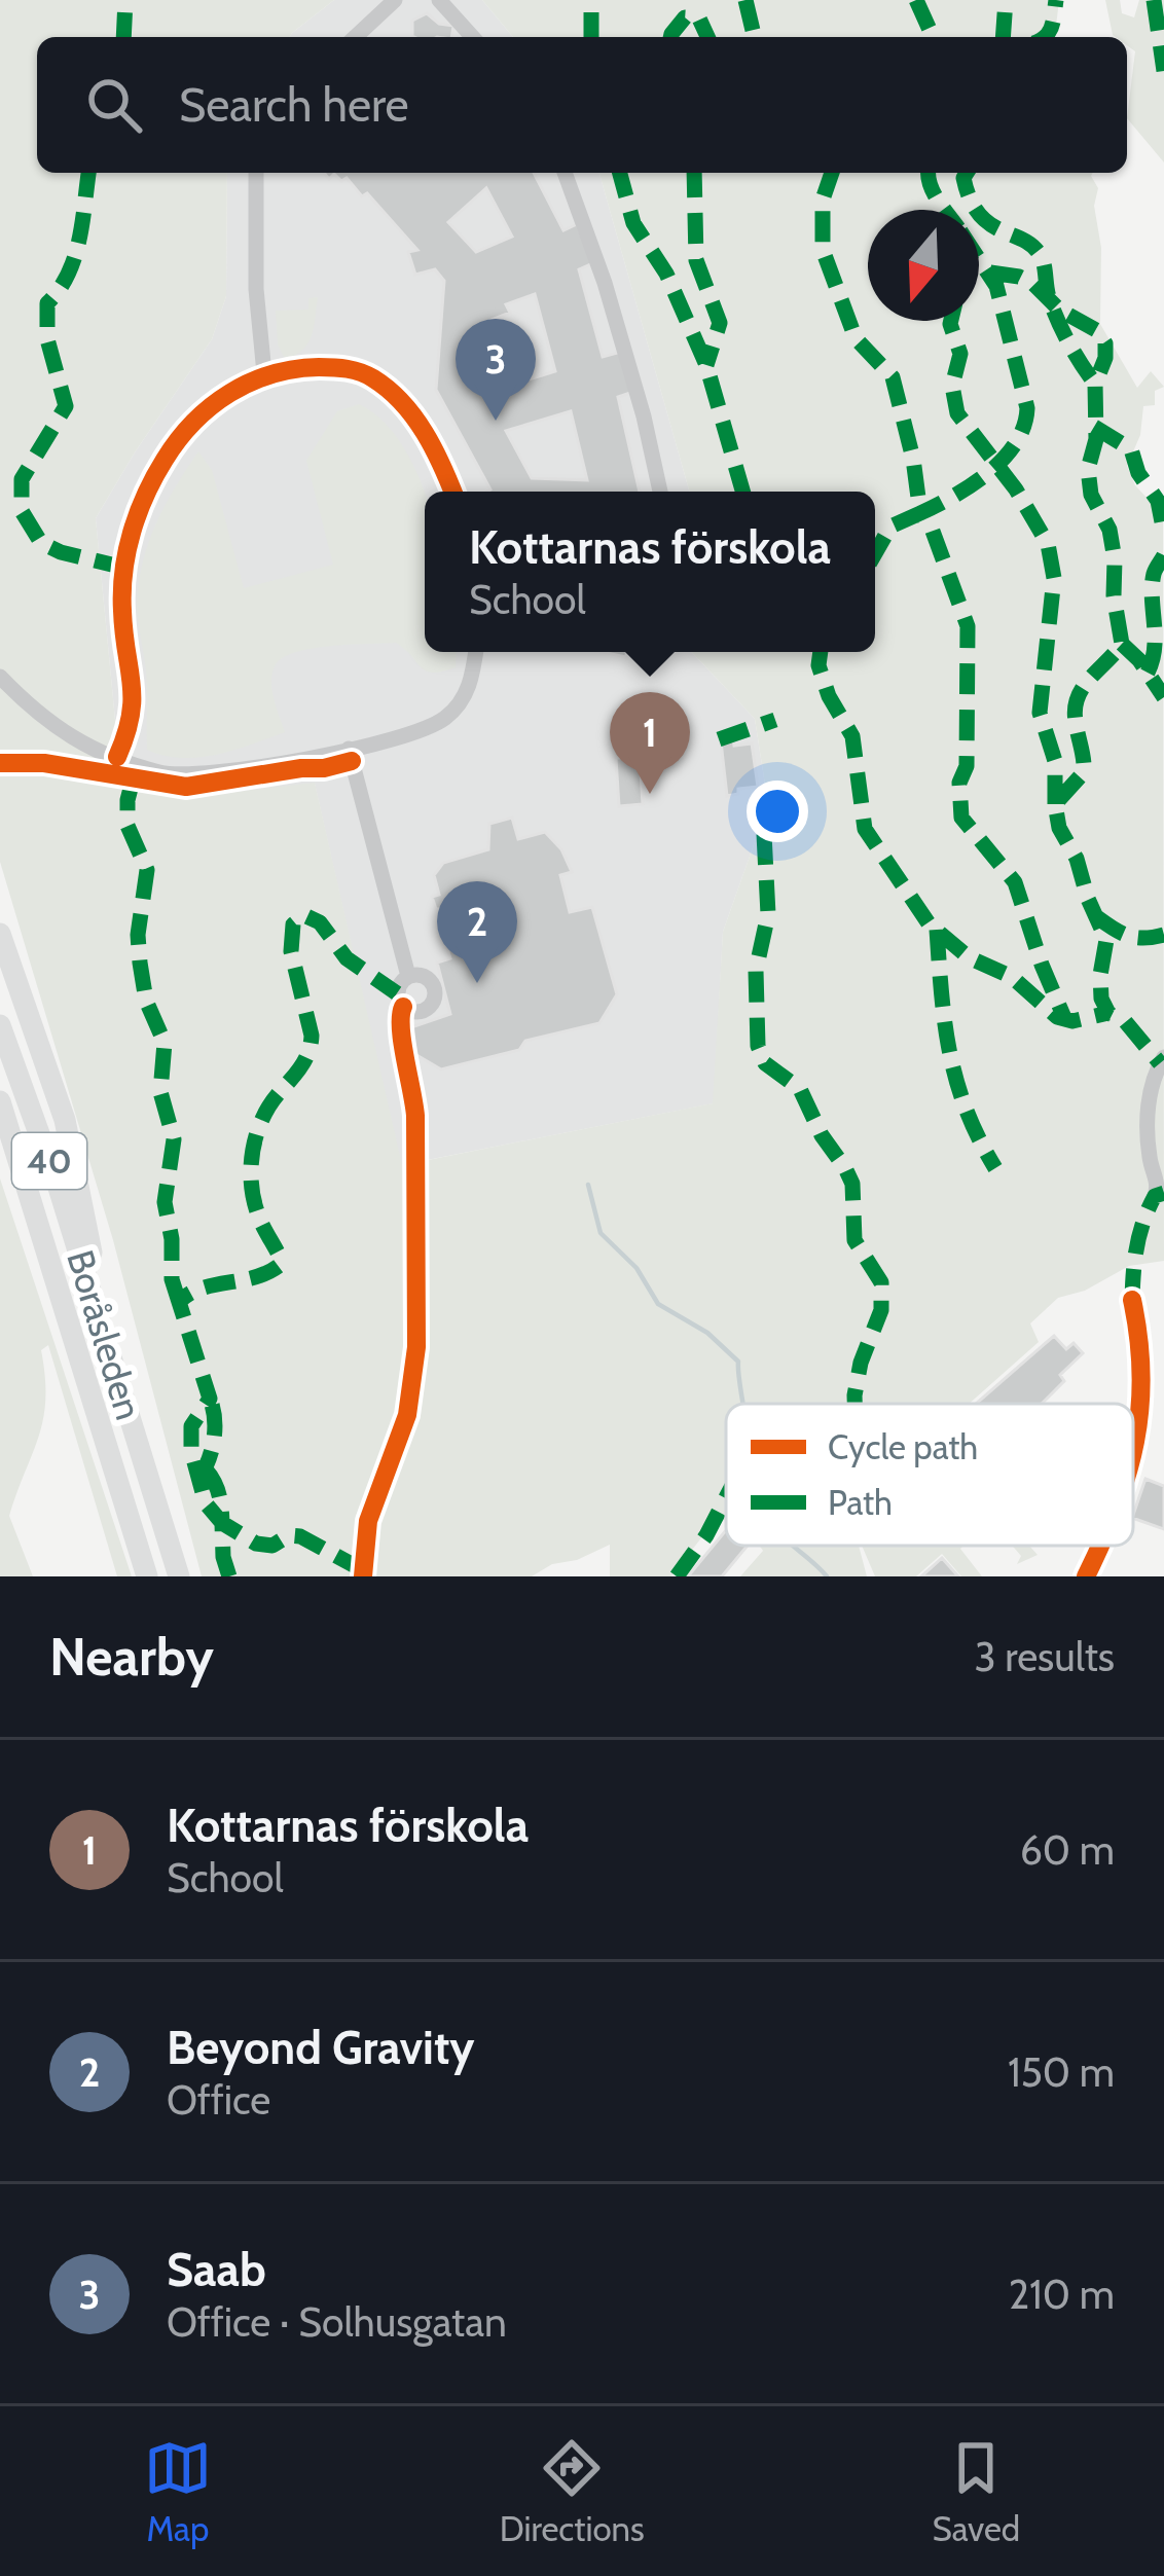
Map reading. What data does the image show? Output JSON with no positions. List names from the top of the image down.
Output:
{
  "streets": {
    "highway": ["40", "Boråsleden"]
  },
  "legend": ["Cycle path", "Path"],
  "north": "bottom",
  "page": {
    "search": "Search here",
    "pins": ["3", "1", "2"],
    "popup": ["Kottarnas förskola", "School"],
    "heading": ["Nearby", "3 results"],
    "list": [
      {
        "mark": "1",
        "name": "Kottarnas förskola",
        "note": "School",
        "value": "60 m"
      },
      {
        "mark": "2",
        "name": "Beyond Gravity",
        "note": "Office",
        "value": "150 m"
      },
      {
        "mark": "3",
        "name": "Saab",
        "note": "Office · Solhusgatan",
        "value": "210 m"
      }
    ],
    "nav": ["Map", "Directions", "Saved"]
  }
}
